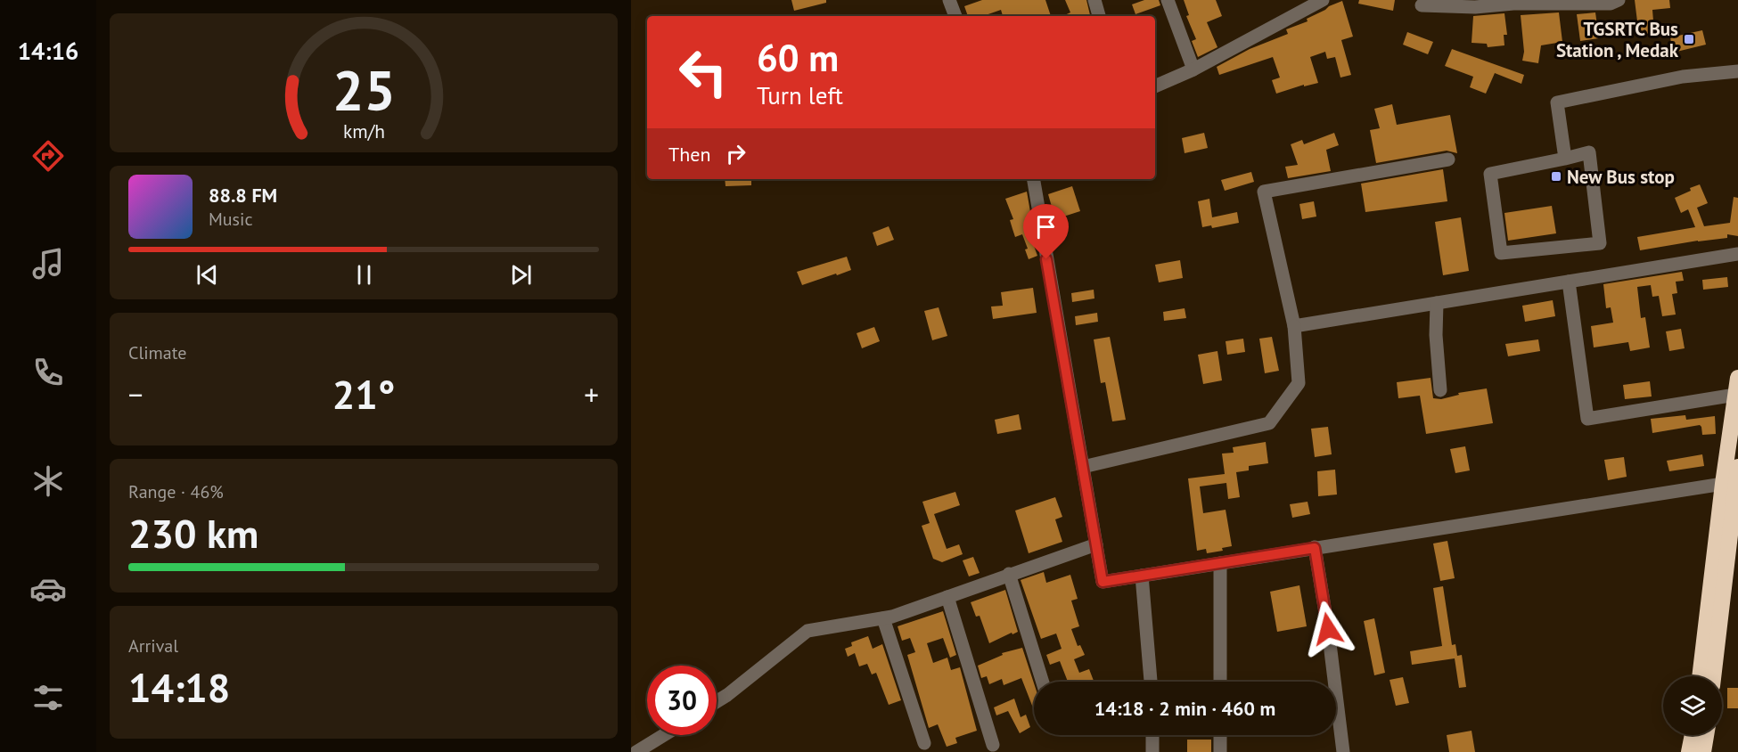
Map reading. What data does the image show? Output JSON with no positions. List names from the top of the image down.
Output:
{
  "places": {
    "transit": ["TGSRTC Bus Station , Medak", "New Bus stop"]
  },
  "page": {
    "tabs": "14:16",
    "turn": ["60 m", "Turn left"],
    "then": "Then",
    "song": ["88.8 FM", "Music"],
    "tile": [
      "Climate",
      ["Range · 46%", "230 km"],
      ["Arrival", "14:18"]
    ],
    "heat": ["−", "21°", "+"],
    "limit": "30",
    "trip": "14:18 · 2 min · 460 m",
    "gauge": ["25", "km/h"]
  }
}
